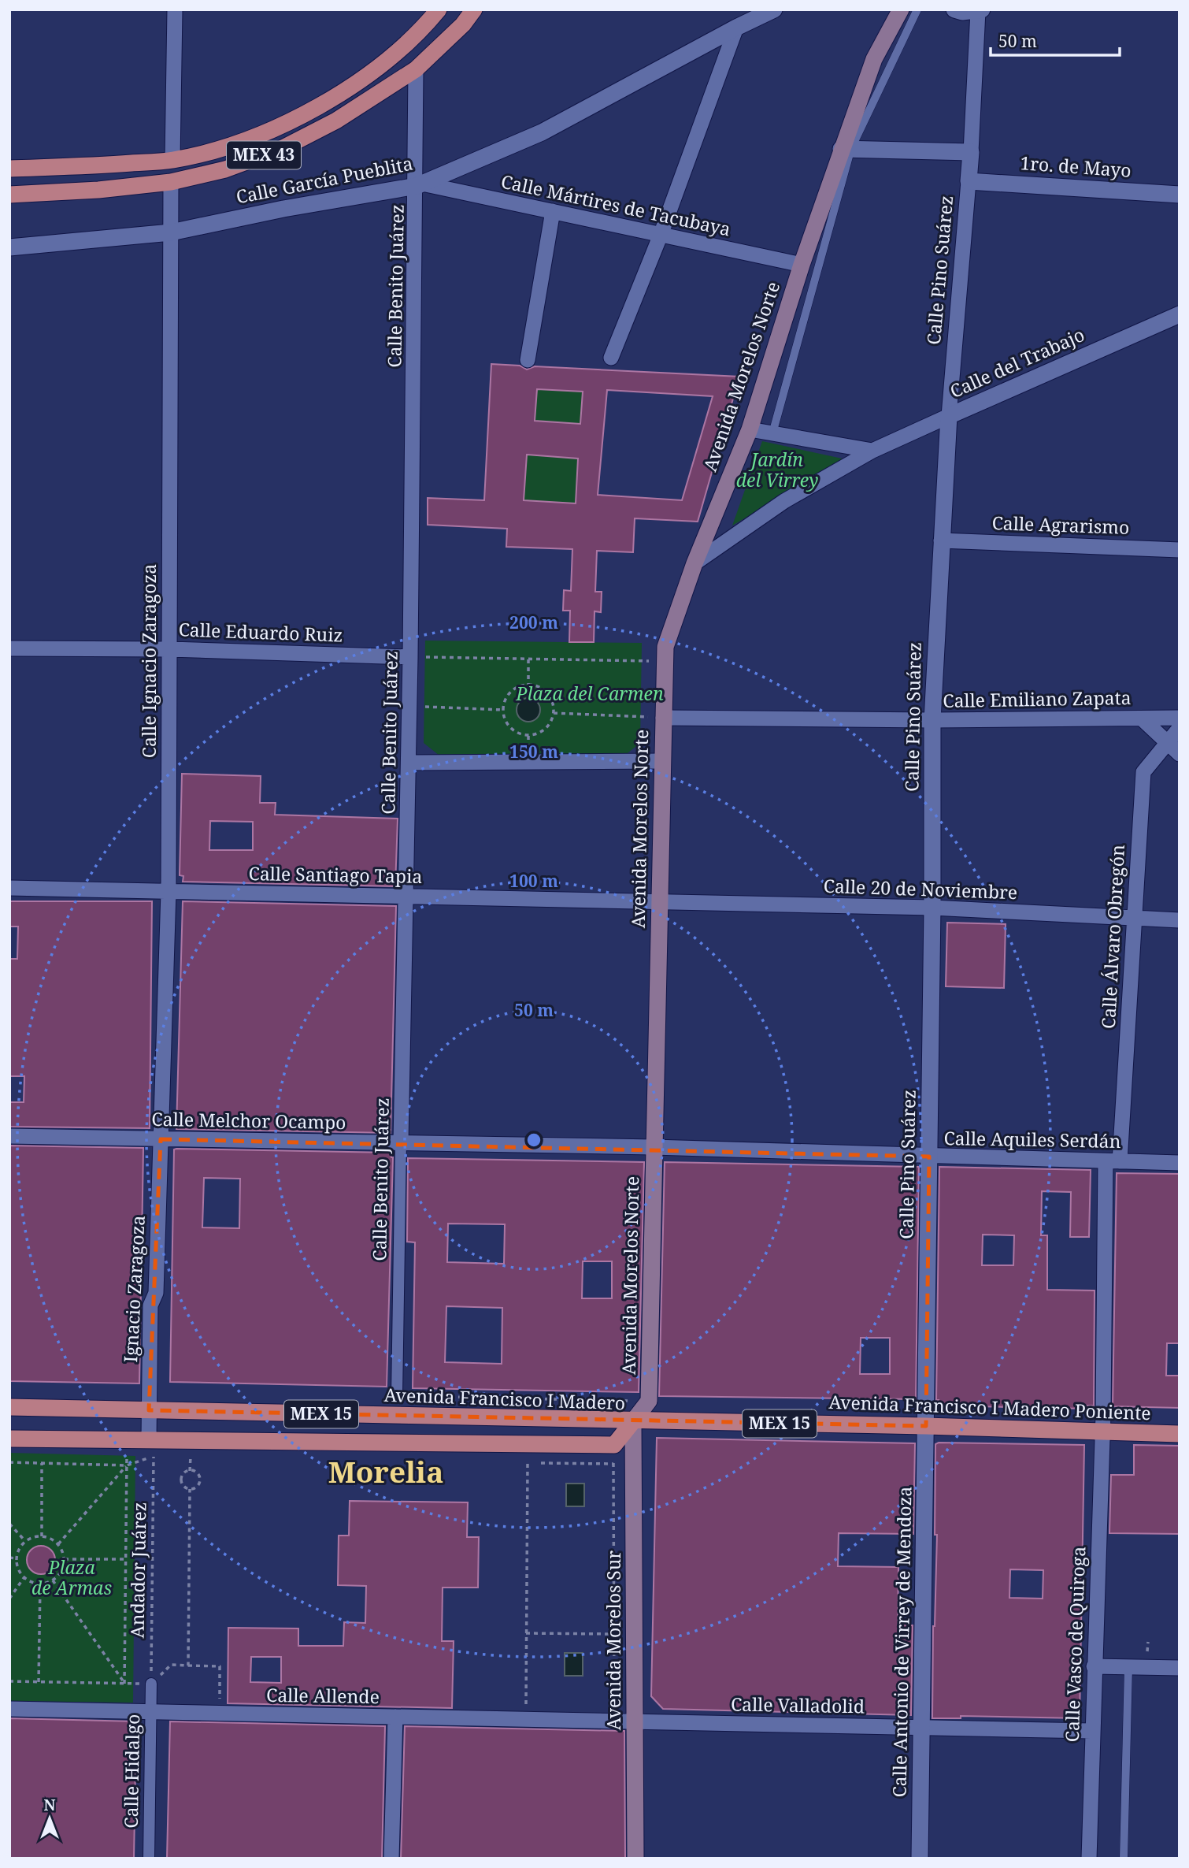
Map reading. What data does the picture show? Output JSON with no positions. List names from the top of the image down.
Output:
{
  "streets": {
    "main road": [
      "MEX 43",
      "Avenida Morelos Norte",
      "Avenida Francisco I Madero",
      "Avenida Francisco I Madero Poniente",
      "MEX 15",
      "Avenida Morelos Sur"
    ],
    "street": [
      "1ro. de Mayo",
      "Calle García Pueblita",
      "Calle Mártires de Tacubaya",
      "Calle Pino Suárez",
      "Calle Benito Juárez",
      "Calle del Trabajo",
      "Calle Agrarismo",
      "Calle Eduardo Ruiz",
      "Calle Ignacio Zaragoza",
      "Calle Emiliano Zapata",
      "Calle Santiago Tapia",
      "Calle 20 de Noviembre",
      "Calle Álvaro Obregón",
      "Calle Melchor Ocampo",
      "Calle Aquiles Serdán",
      "Ignacio Zaragoza",
      "Calle Antonio de Virrey de Mendoza",
      "Calle Vasco de Quiroga",
      "Calle Allende",
      "Calle Valladolid",
      "Calle Hidalgo"
    ],
    "path": ["Andador Juárez"]
  },
  "crossings": [
    ["MEX 43", "Calle Benito Juárez"],
    ["MEX 43", "Calle Ignacio Zaragoza"],
    ["1ro. de Mayo", "Calle Pino Suárez"],
    ["Calle García Pueblita", "Calle Mártires de Tacubaya"],
    ["Calle García Pueblita", "Calle Benito Juárez"],
    ["Calle García Pueblita", "Calle Ignacio Zaragoza"],
    ["Calle Mártires de Tacubaya", "Calle Benito Juárez"],
    ["Calle Mártires de Tacubaya", "Avenida Morelos Norte"],
    ["Calle Pino Suárez", "Calle del Trabajo"],
    ["Calle Pino Suárez", "Calle Agrarismo"],
    ["Calle Pino Suárez", "Calle Emiliano Zapata"],
    ["Calle Pino Suárez", "Calle 20 de Noviembre"],
    ["Calle Pino Suárez", "Calle Aquiles Serdán"],
    ["Calle Pino Suárez", "Avenida Francisco I Madero Poniente"],
    ["Calle Pino Suárez", "Calle Antonio de Virrey de Mendoza"],
    ["Calle Benito Juárez", "Calle Eduardo Ruiz"],
    ["Calle Benito Juárez", "Calle Santiago Tapia"],
    ["Calle Benito Juárez", "Calle Melchor Ocampo"],
    ["Calle del Trabajo", "Avenida Morelos Norte"],
    ["Avenida Morelos Norte", "Calle Emiliano Zapata"],
    ["Avenida Morelos Norte", "Calle Santiago Tapia"],
    ["Avenida Morelos Norte", "Calle 20 de Noviembre"],
    ["Avenida Morelos Norte", "Calle Melchor Ocampo"],
    ["Avenida Morelos Norte", "Calle Aquiles Serdán"],
    ["Calle Eduardo Ruiz", "Calle Ignacio Zaragoza"],
    ["Calle Ignacio Zaragoza", "Calle Santiago Tapia"],
    ["Calle Ignacio Zaragoza", "Calle Melchor Ocampo"],
    ["Calle Ignacio Zaragoza", "Ignacio Zaragoza"],
    ["Calle Santiago Tapia", "Calle 20 de Noviembre"],
    ["Calle 20 de Noviembre", "Calle Álvaro Obregón"],
    ["Calle Álvaro Obregón", "Calle Aquiles Serdán"],
    ["Calle Álvaro Obregón", "Avenida Francisco I Madero Poniente"],
    ["Calle Álvaro Obregón", "Calle Vasco de Quiroga"],
    ["Calle Melchor Ocampo", "Calle Aquiles Serdán"],
    ["Calle Melchor Ocampo", "Ignacio Zaragoza"],
    ["Ignacio Zaragoza", "Avenida Francisco I Madero"],
    ["Ignacio Zaragoza", "MEX 15"],
    ["Avenida Francisco I Madero", "Avenida Francisco I Madero Poniente"],
    ["Avenida Francisco I Madero", "MEX 15"],
    ["Avenida Francisco I Madero", "Avenida Morelos Sur"],
    ["Avenida Francisco I Madero Poniente", "Avenida Morelos Sur"],
    ["Avenida Francisco I Madero Poniente", "Calle Antonio de Virrey de Mendoza"],
    ["Avenida Francisco I Madero Poniente", "Calle Vasco de Quiroga"],
    ["Andador Juárez", "Calle Hidalgo"],
    ["Avenida Morelos Sur", "Calle Allende"],
    ["Avenida Morelos Sur", "Calle Valladolid"],
    ["Calle Antonio de Virrey de Mendoza", "Calle Valladolid"],
    ["Calle Vasco de Quiroga", "Calle Valladolid"],
    ["Calle Allende", "Calle Valladolid"],
    ["Calle Allende", "Calle Hidalgo"]
  ],
  "districts": ["Morelia"],
  "parks": ["Jardín del Virrey", "Plaza del Carmen", "Plaza de Armas"],
  "scale_bar": "50 m",
  "north": "top",
  "rings": [
    "200 m",
    "150 m",
    "100 m",
    "50 m"
  ]
}
